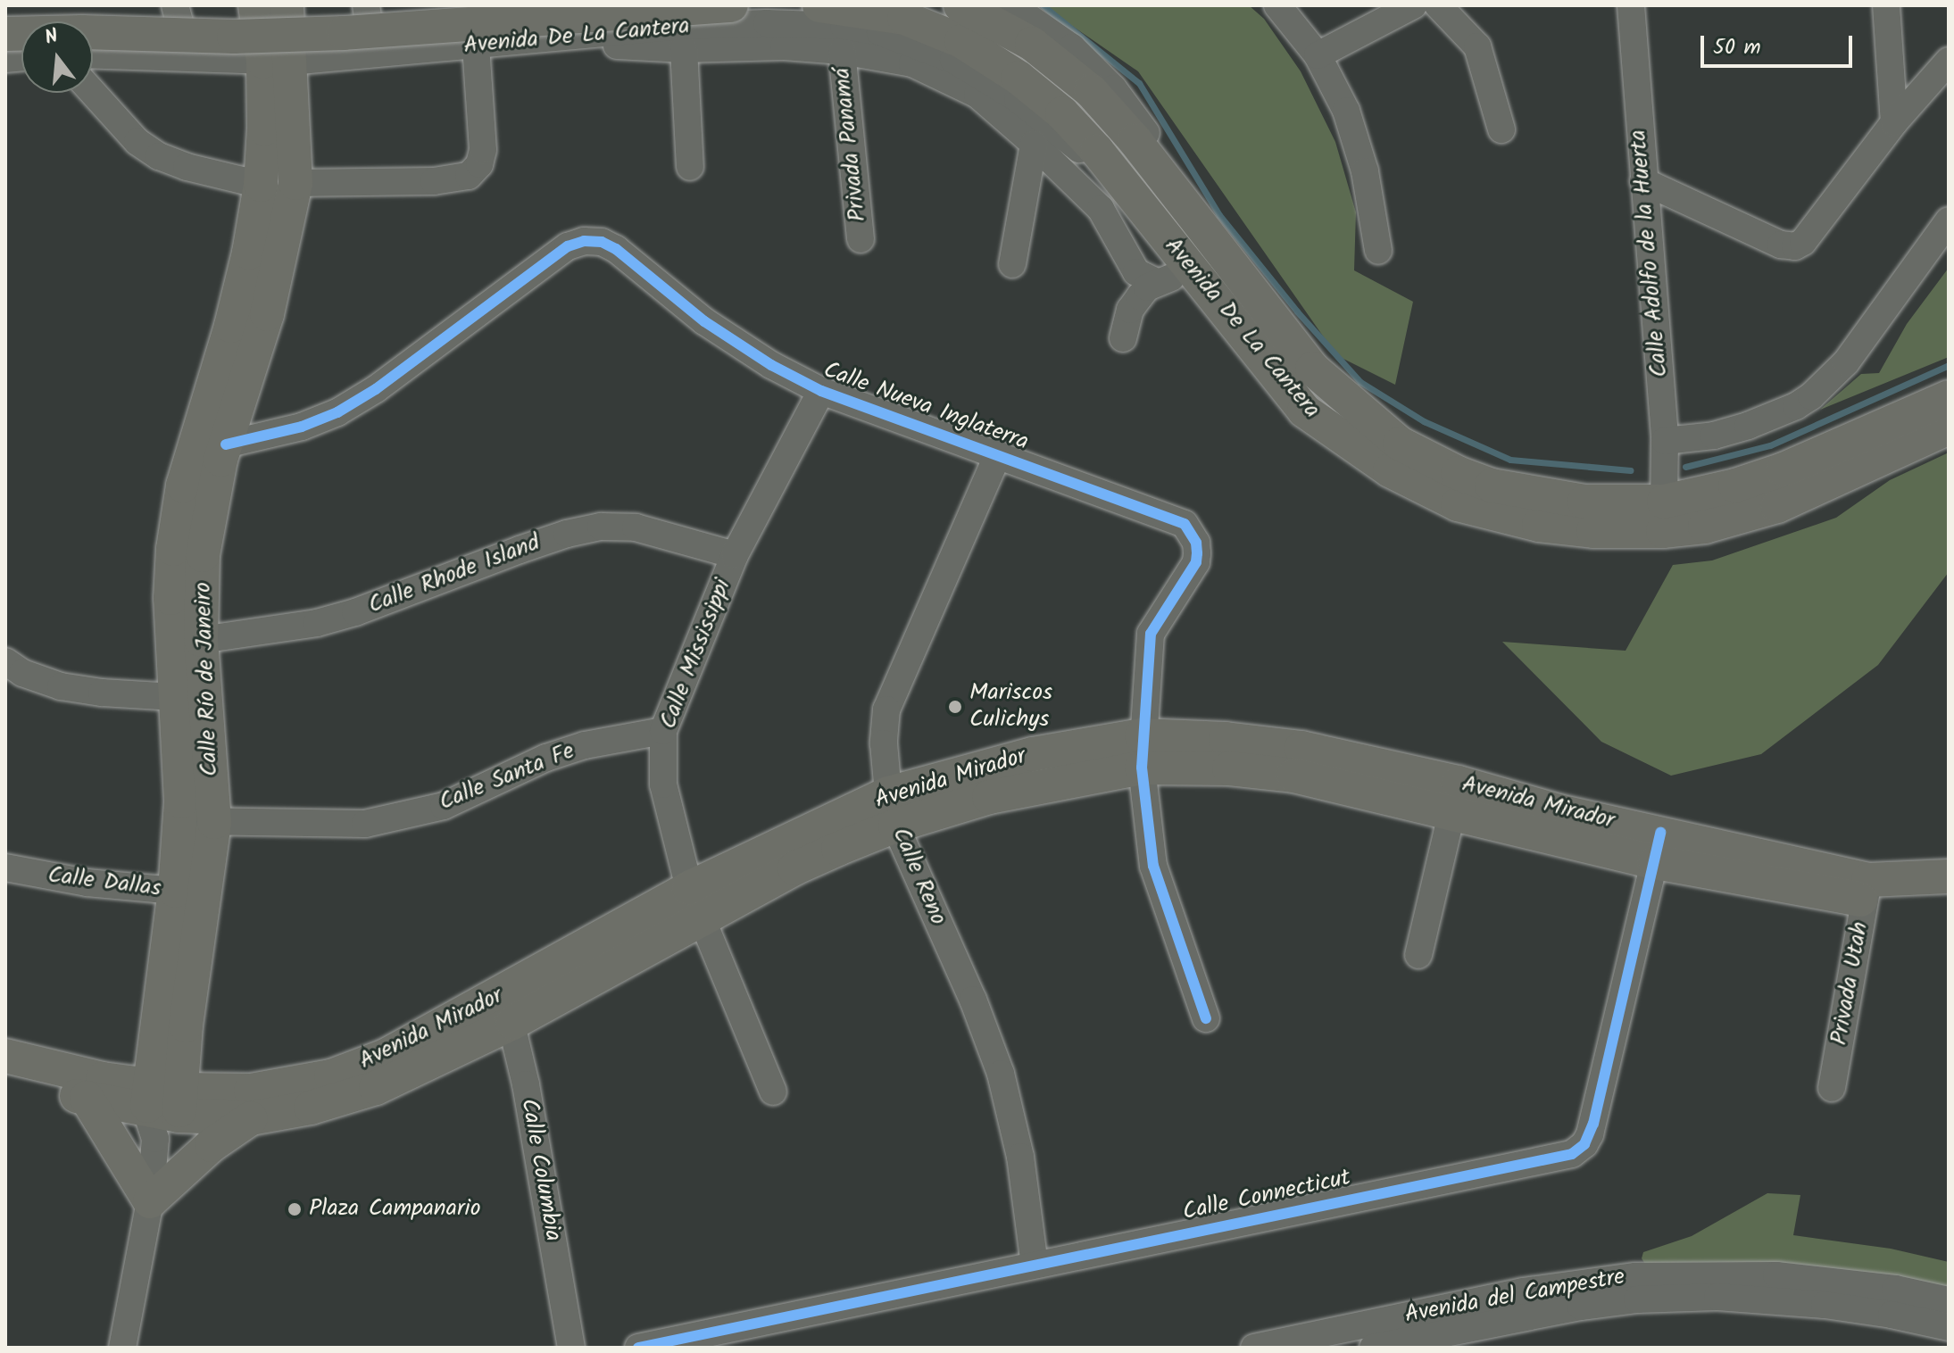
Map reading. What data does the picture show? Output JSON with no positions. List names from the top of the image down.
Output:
{
  "streets": {
    "main road": ["Avenida De La Cantera", "Calle Río de Janeiro", "Avenida Mirador"],
    "street": [
      "Privada Panamá",
      "Calle Adolfo de la Huerta",
      "Calle Nueva Inglaterra",
      "Calle Rhode Island",
      "Calle Mississippi",
      "Calle Santa Fe",
      "Calle Reno",
      "Calle Dallas",
      "Privada Utah",
      "Calle Columbia",
      "Calle Connecticut",
      "Avenida del Campestre"
    ]
  },
  "crossings": [
    ["Avenida De La Cantera", "Calle Adolfo de la Huerta"],
    ["Avenida De La Cantera", "Calle Río de Janeiro"],
    ["Calle Nueva Inglaterra", "Calle Mississippi"],
    ["Calle Nueva Inglaterra", "Calle Río de Janeiro"],
    ["Calle Nueva Inglaterra", "Avenida Mirador"],
    ["Calle Nueva Inglaterra", "Calle Reno"],
    ["Calle Rhode Island", "Calle Mississippi"],
    ["Calle Rhode Island", "Calle Río de Janeiro"],
    ["Calle Mississippi", "Calle Santa Fe"],
    ["Calle Mississippi", "Avenida Mirador"],
    ["Calle Río de Janeiro", "Calle Santa Fe"],
    ["Calle Río de Janeiro", "Avenida Mirador"],
    ["Calle Río de Janeiro", "Calle Dallas"],
    ["Avenida Mirador", "Calle Reno"],
    ["Avenida Mirador", "Privada Utah"],
    ["Avenida Mirador", "Calle Columbia"],
    ["Avenida Mirador", "Calle Connecticut"],
    ["Calle Reno", "Calle Connecticut"]
  ],
  "places": ["Mariscos Culichys", "Plaza Campanario"],
  "scale_bar": "50 m",
  "north": "top"
}
